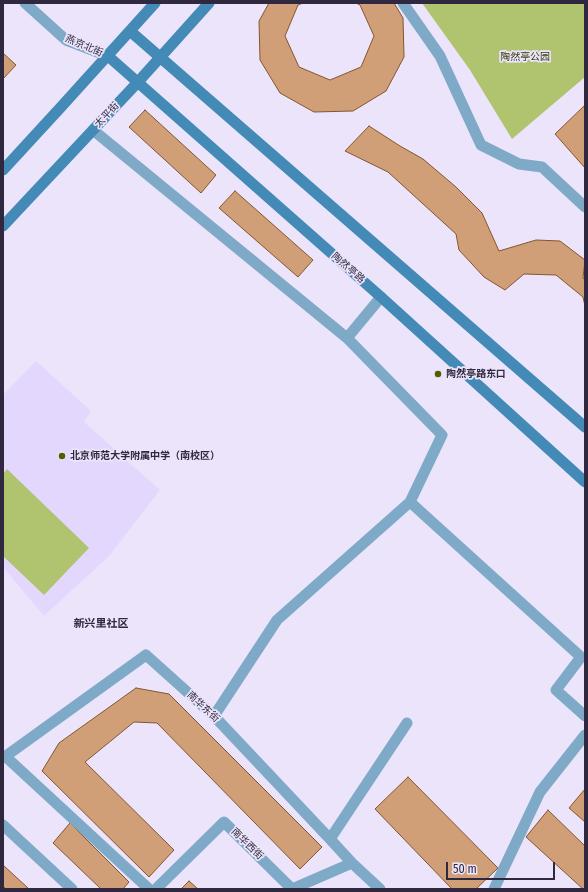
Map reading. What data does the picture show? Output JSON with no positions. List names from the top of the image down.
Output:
{
  "streets": {
    "main road": ["太平街", "陶然亭路"],
    "street": ["燕京北街", "南华东街", "南华西街"]
  },
  "crossings": [
    ["燕京北街", "陶然亭路"],
    ["太平街", "陶然亭路"],
    ["南华东街", "南华西街"]
  ],
  "districts": ["新兴里社区"],
  "parks": ["陶然亭公园"],
  "places": ["陶然亭路东口", "北京师范大学附属中学（南校区）"],
  "scale_bar": "50 m"
}
